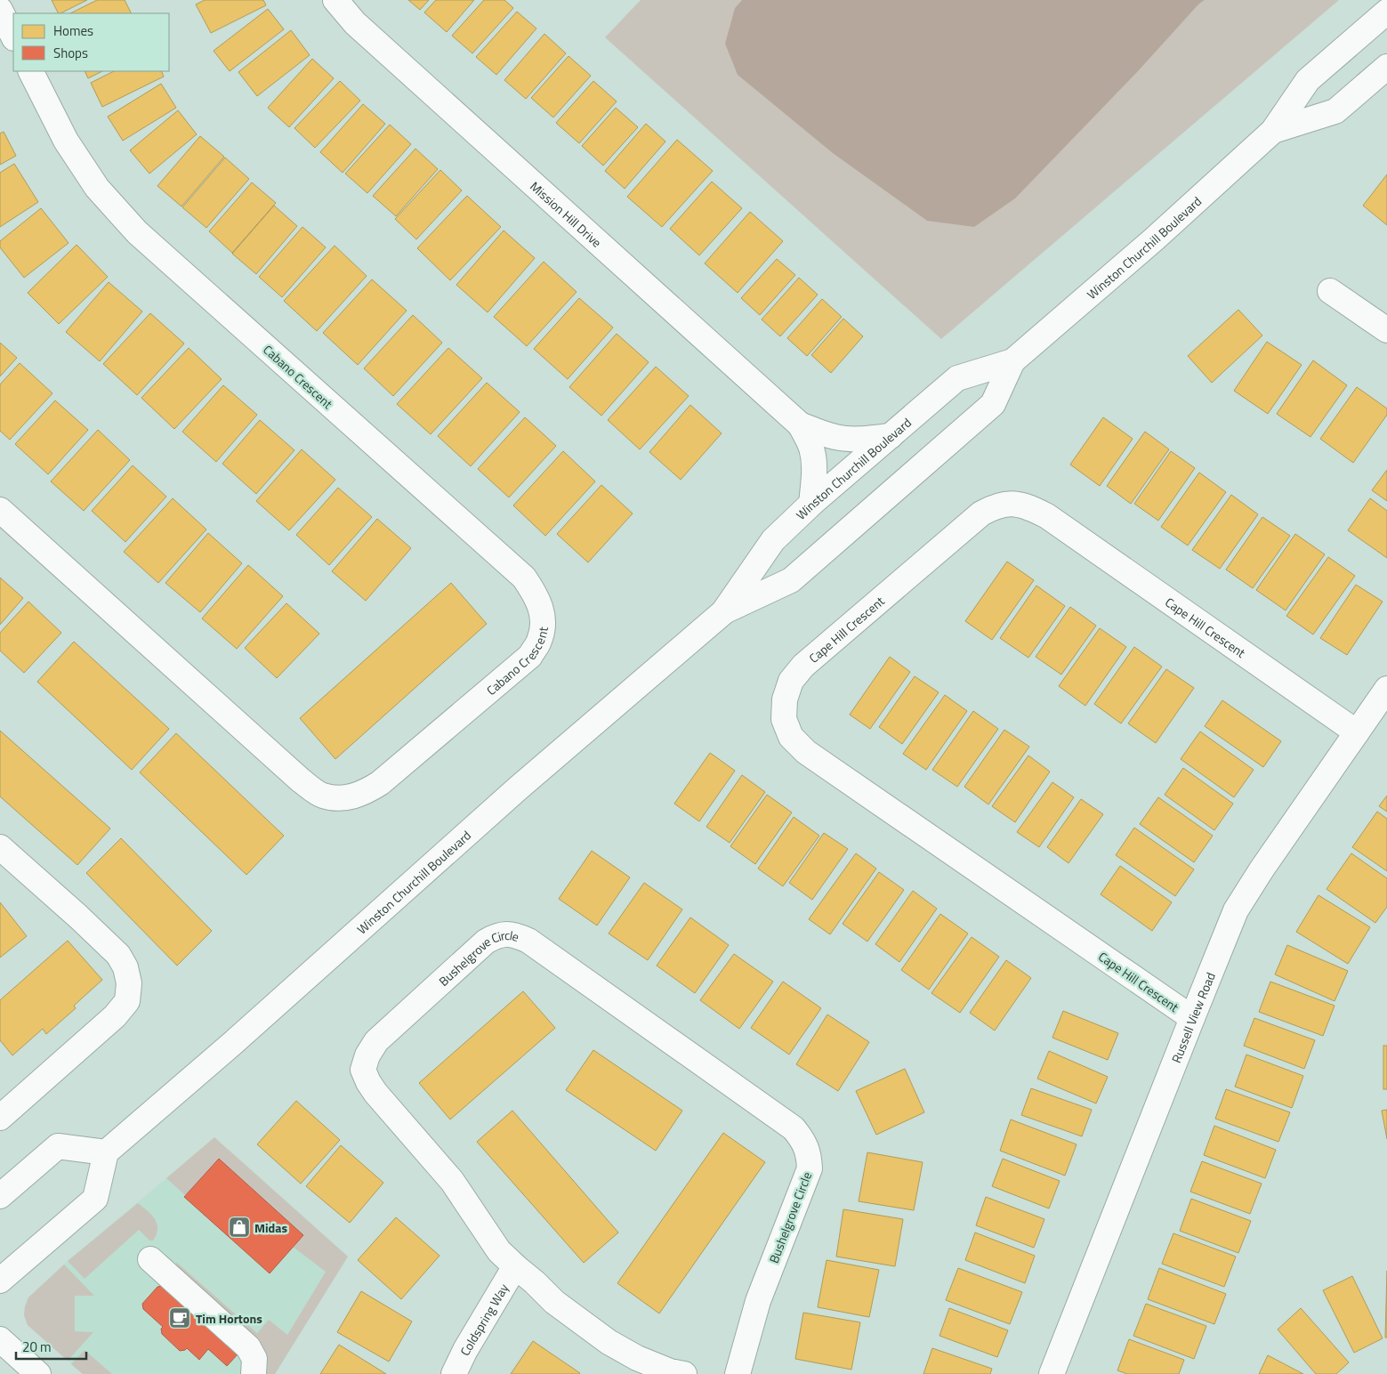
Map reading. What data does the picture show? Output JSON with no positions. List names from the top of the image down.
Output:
{
  "streets": {
    "street": [
      "Mission Hill Drive",
      "Winston Churchill Boulevard",
      "Cabano Crescent",
      "Cape Hill Crescent",
      "Bushelgrove Circle",
      "Russell View Road",
      "Coldspring Way"
    ]
  },
  "crossings": [
    ["Mission Hill Drive", "Winston Churchill Boulevard"],
    ["Cape Hill Crescent", "Russell View Road"],
    ["Bushelgrove Circle", "Coldspring Way"]
  ],
  "places": {
    "shop": ["Midas"],
    "cafe": ["Tim Hortons"]
  },
  "legend": ["Homes", "Shops"],
  "scale_bar": "20 m"
}
